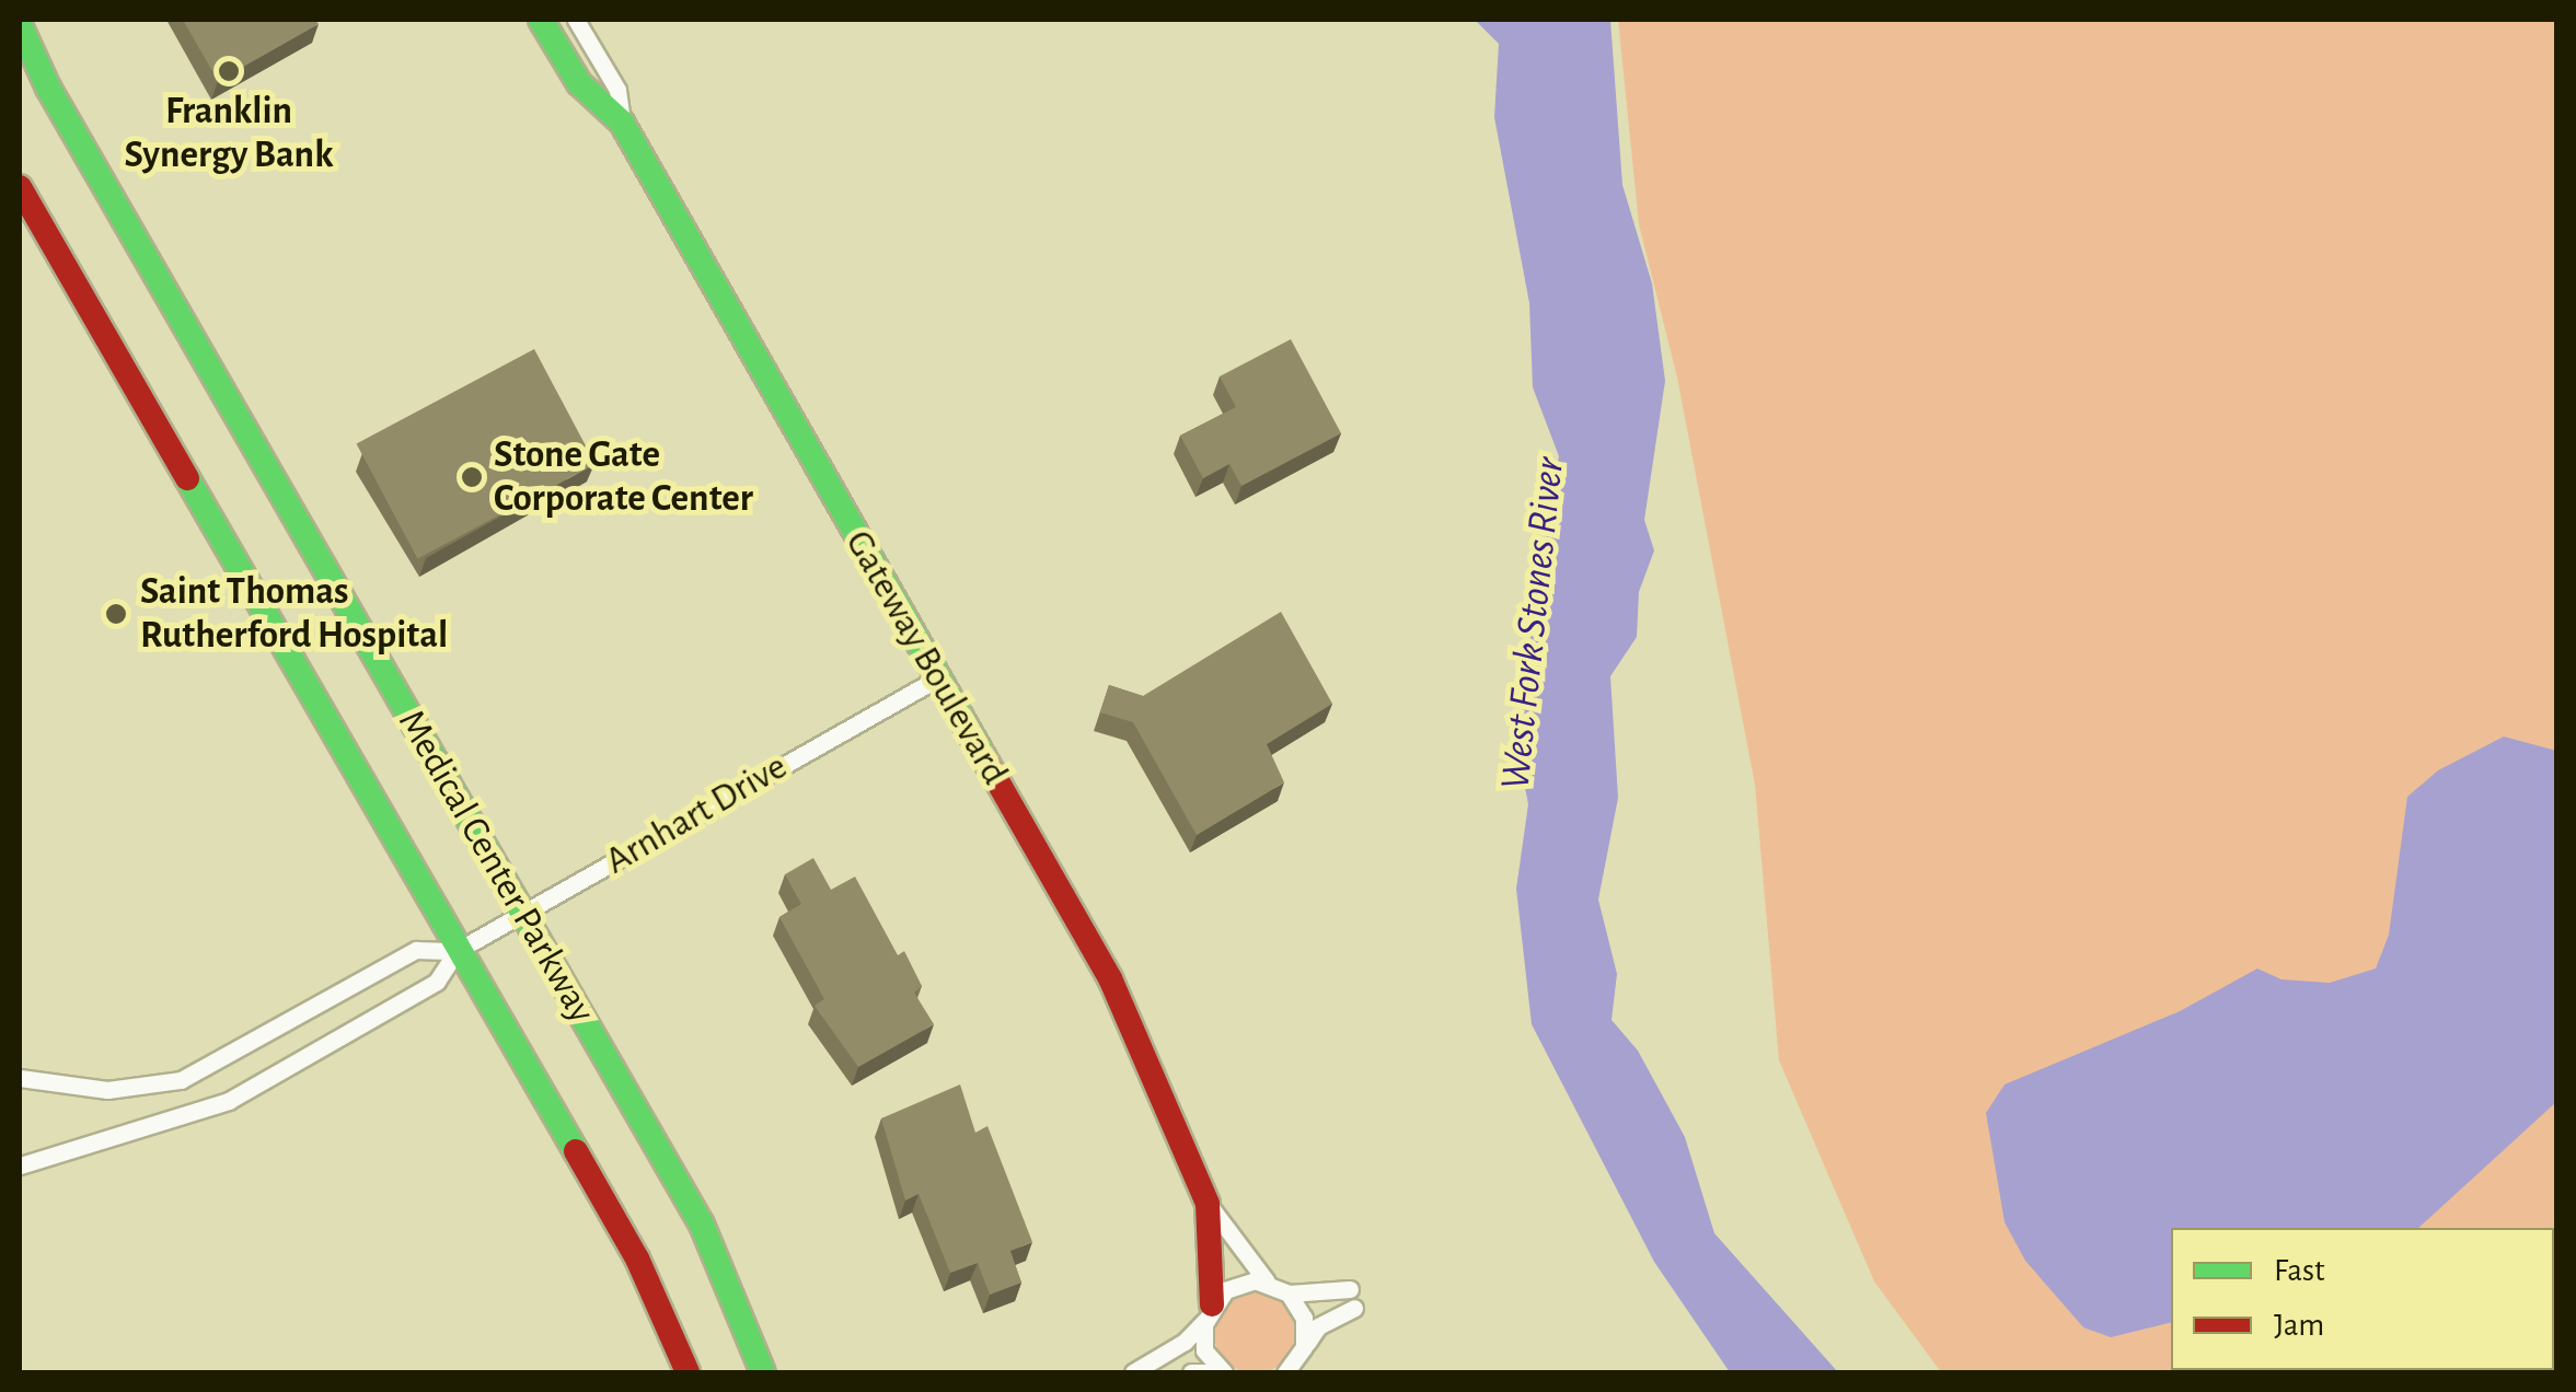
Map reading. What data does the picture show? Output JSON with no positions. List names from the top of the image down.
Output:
{
  "streets": {
    "main road": ["Gateway Boulevard", "Medical Center Parkway"],
    "street": ["Arnhart Drive"]
  },
  "crossings": [
    ["Gateway Boulevard", "Arnhart Drive"],
    ["Arnhart Drive", "Medical Center Parkway"]
  ],
  "water": ["West Fork Stones River"],
  "places": ["Franklin Synergy Bank", "Stone Gate Corporate Center", "Saint Thomas Rutherford Hospital"],
  "legend": ["Fast", "Jam"]
}
